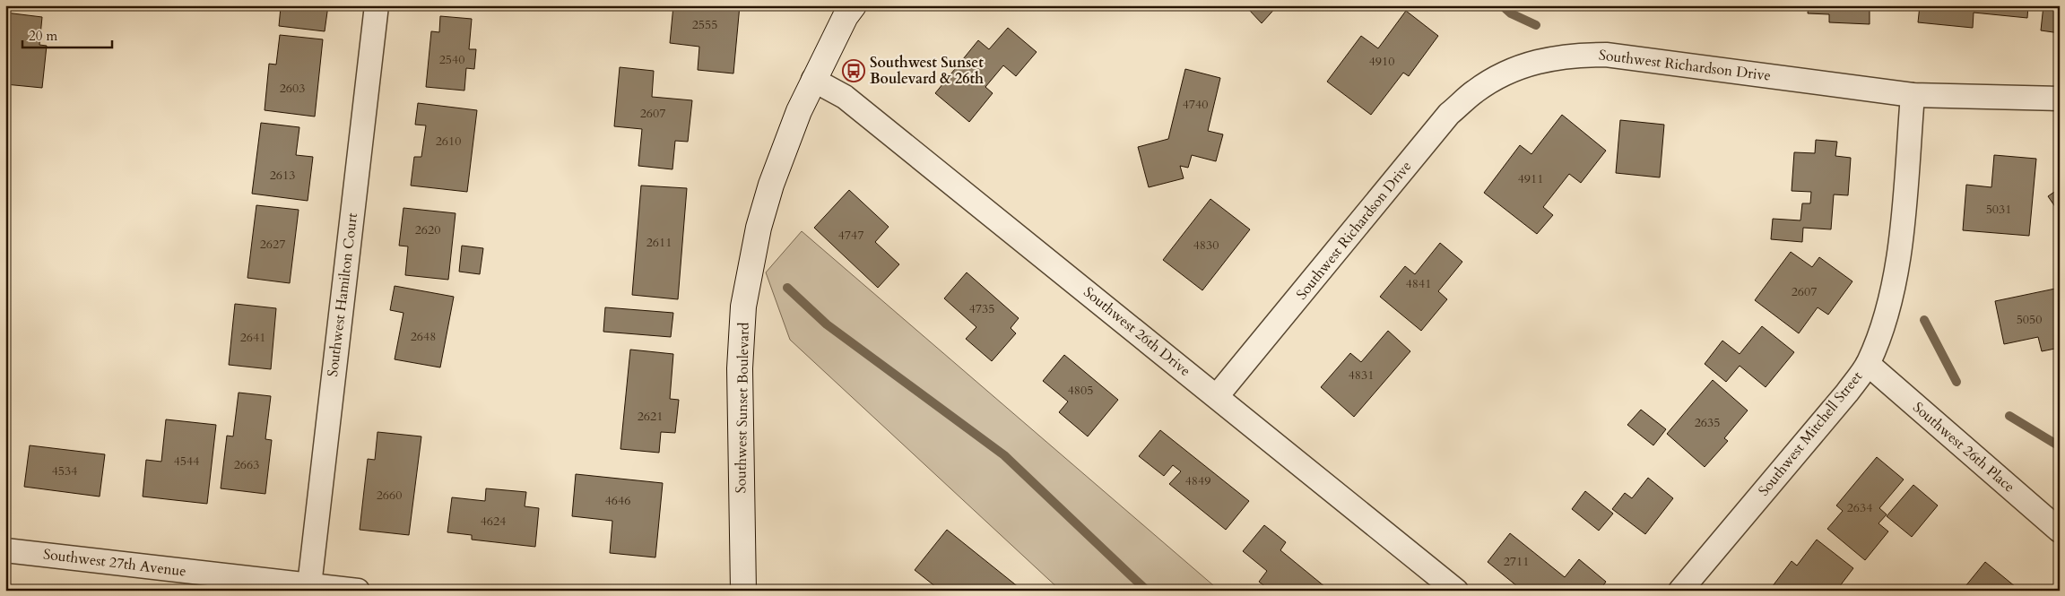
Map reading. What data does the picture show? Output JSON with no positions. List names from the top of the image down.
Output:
{
  "streets": {
    "street": [
      "Southwest Richardson Drive",
      "Southwest Hamilton Court",
      "Southwest 26th Drive",
      "Southwest Sunset Boulevard",
      "Southwest Mitchell Street",
      "Southwest 26th Place",
      "Southwest 27th Avenue"
    ]
  },
  "crossings": [
    ["Southwest Richardson Drive", "Southwest 26th Drive"],
    ["Southwest Richardson Drive", "Southwest Mitchell Street"],
    ["Southwest Hamilton Court", "Southwest 27th Avenue"],
    ["Southwest 26th Drive", "Southwest Sunset Boulevard"],
    ["Southwest Mitchell Street", "Southwest 26th Place"]
  ],
  "places": {
    "bus stop": ["Southwest Sunset Boulevard & 26th"]
  },
  "house_numbers": [
    "2555",
    "2540",
    "4910",
    "2603",
    "4740",
    "2607",
    "2610",
    "2613",
    "4911",
    "5031",
    "2620",
    "4747",
    "2611",
    "2627",
    "4830",
    "4841",
    "2607",
    "4735",
    "5050",
    "2648",
    "2641",
    "4831",
    "4805",
    "2621",
    "2635",
    "4544",
    "2663",
    "4534",
    "4849",
    "2660",
    "4646",
    "2634",
    "4624",
    "2711"
  ],
  "scale_bar": "20 m"
}
